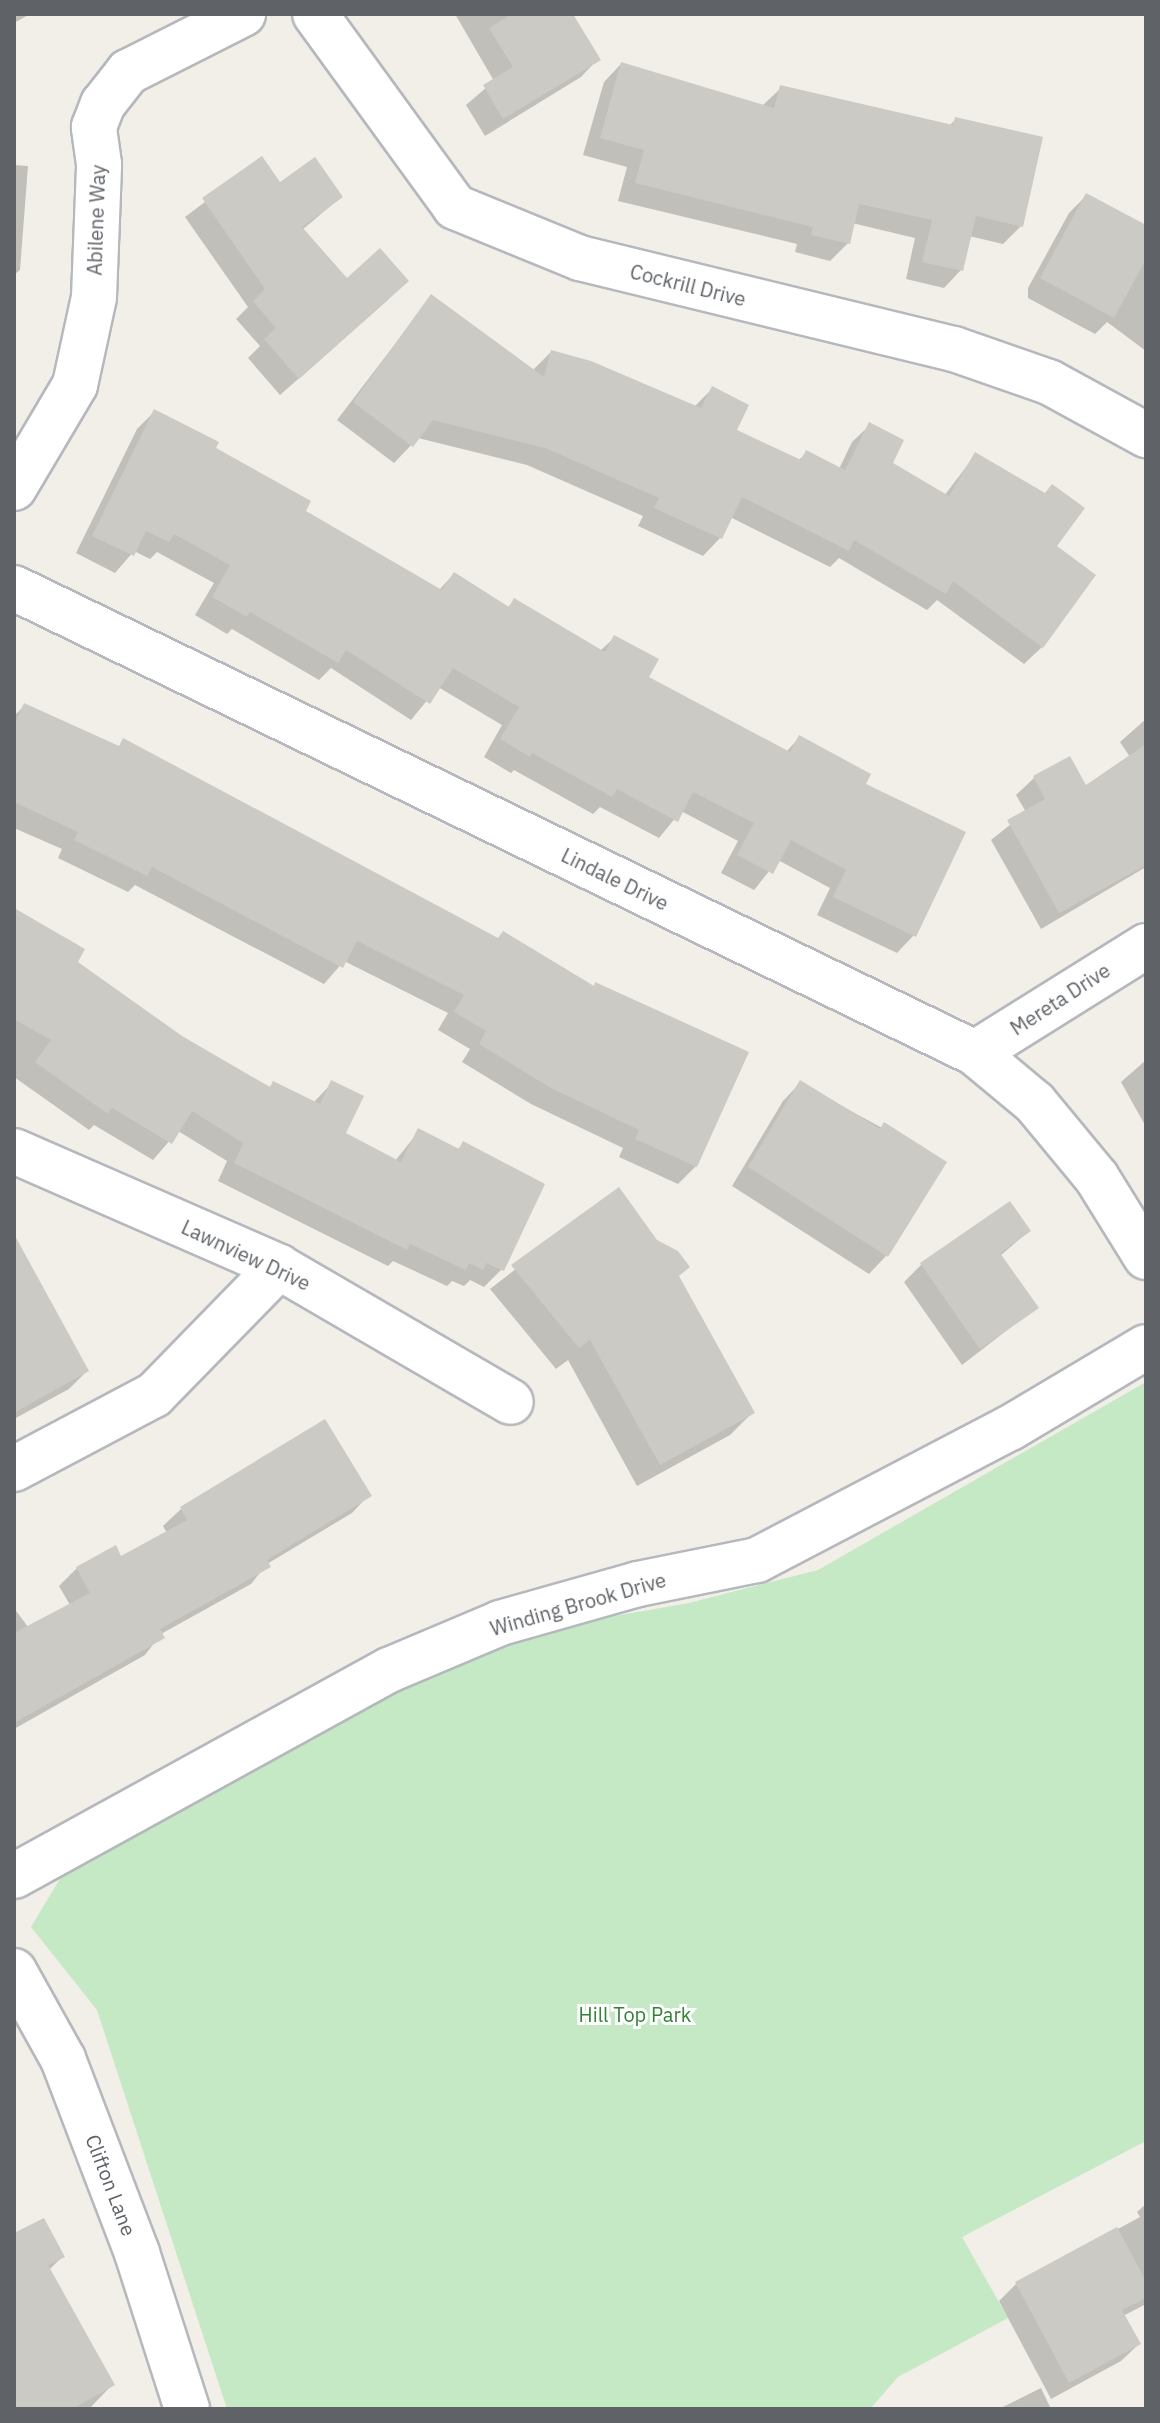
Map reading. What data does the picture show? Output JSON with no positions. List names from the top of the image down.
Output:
{
  "streets": {
    "street": [
      "Abilene Way",
      "Cockrill Drive",
      "Lindale Drive",
      "Mereta Drive",
      "Lawnview Drive",
      "Winding Brook Drive",
      "Clifton Lane"
    ]
  },
  "crossings": [
    ["Lindale Drive", "Mereta Drive"]
  ],
  "parks": ["Hill Top Park"]
}
